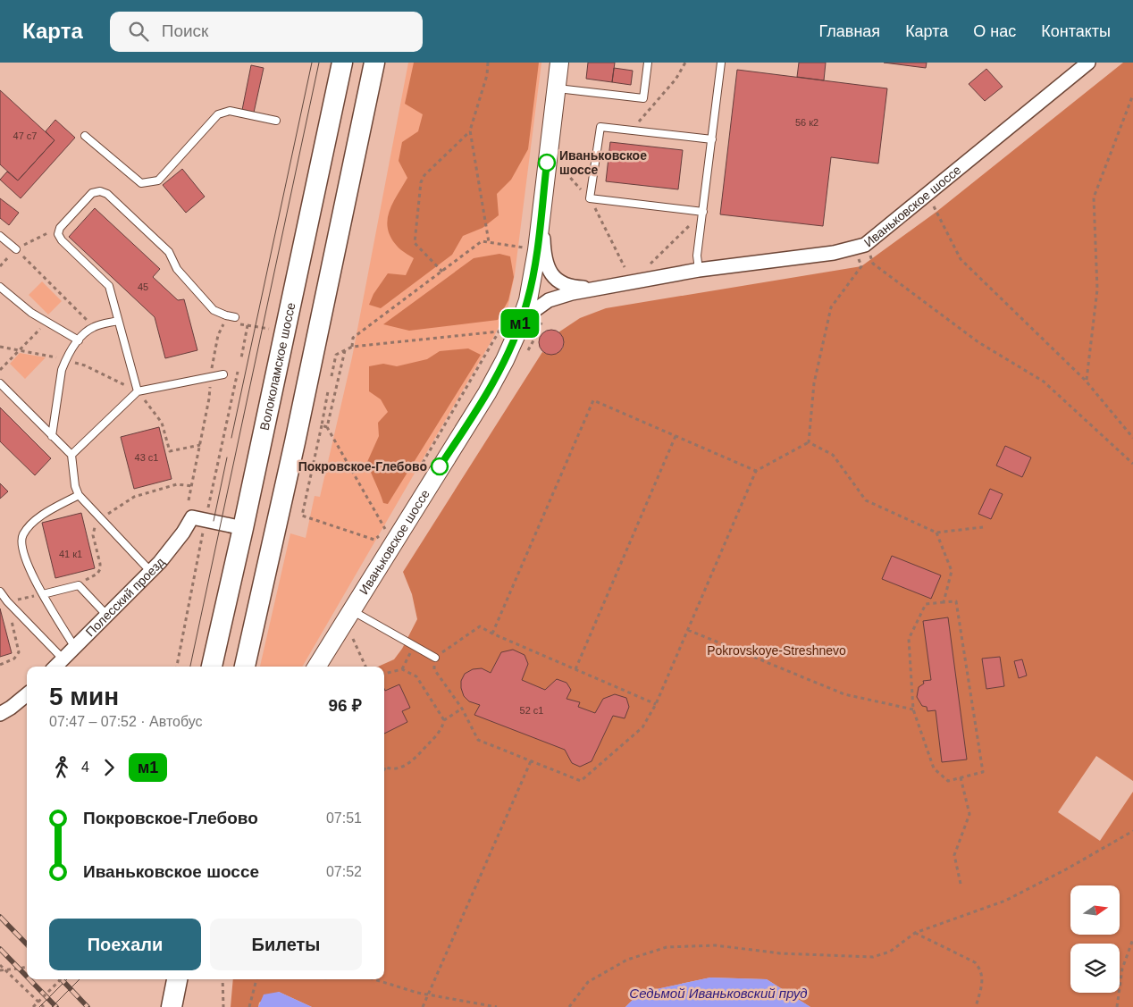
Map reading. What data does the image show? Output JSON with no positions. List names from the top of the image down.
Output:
{
  "streets": {
    "main road": ["Волоколамское шоссе"],
    "street": ["Иваньковское шоссе", "Полесский проезд"]
  },
  "crossings": [
    ["Волоколамское шоссе", "Полесский проезд"]
  ],
  "water": ["Седьмой Иваньковский пруд"],
  "parks": ["Pokrovskoye-Streshnevo"],
  "places": ["Иваньковское шоссе", "Покровское-Глебово"],
  "lines": ["bus line м1"],
  "house_numbers": [
    "56 к2",
    "47 с7",
    "45",
    "43 с1",
    "41 к1",
    "52 с1"
  ],
  "north": "right",
  "page": {
    "header": "Карта",
    "search": "Поиск",
    "nav": [
      "Главная",
      "Карта",
      "О нас",
      "Контакты"
    ],
    "on_map": "м1",
    "heading": ["5 мин", "07:47 – 07:52 · Автобус", "96 ₽"],
    "legs": ["4", "м1"],
    "list": [
      {
        "name": "Покровское-Глебово",
        "value": "07:51"
      },
      {
        "name": "Иваньковское шоссе",
        "value": "07:52"
      }
    ],
    "buttons": ["Поехали", "Билеты"]
  }
}
